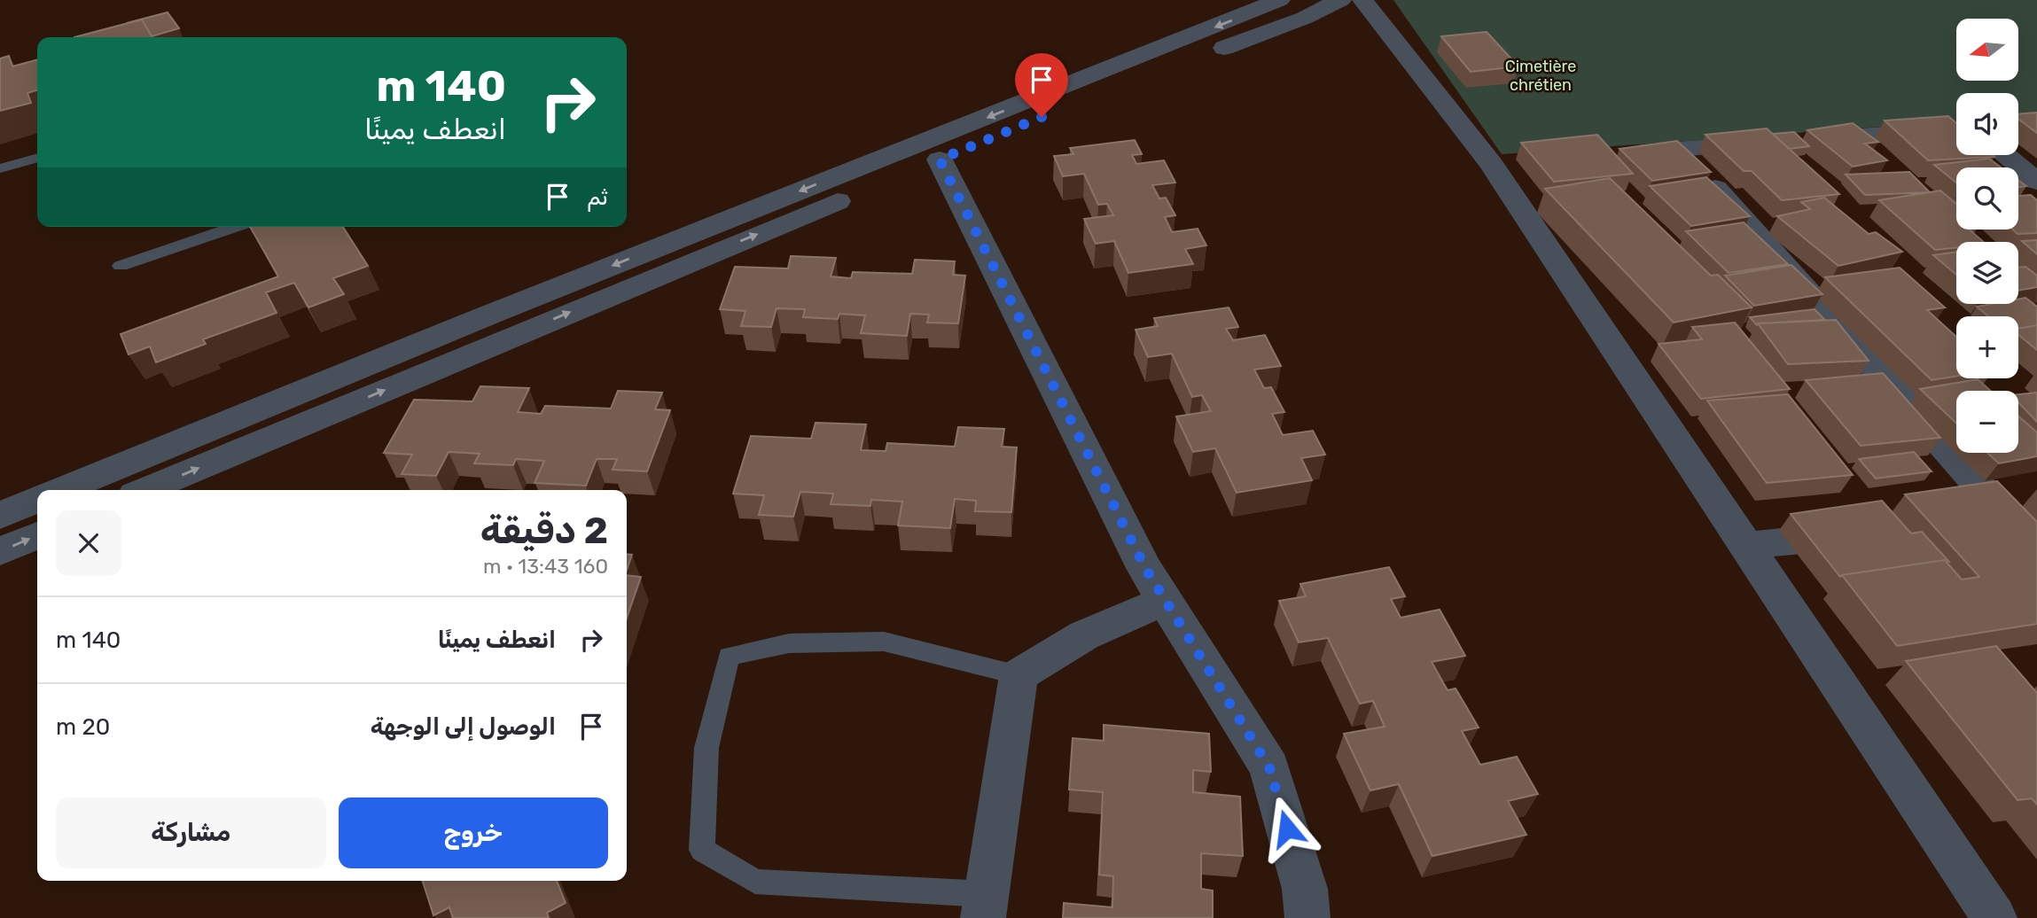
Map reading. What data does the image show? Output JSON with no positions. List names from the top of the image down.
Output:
{
  "parks": ["Cimetière chrétien"],
  "north": "left",
  "page": {
    "map_buttons": ["+", "−"],
    "turn": ["140 m", "انعطف يمينًا"],
    "then": "ثم",
    "heading": ["2 دقيقة", "160 m · 13:43"],
    "list": [
      {
        "name": "انعطف يمينًا",
        "value": "140 m"
      },
      {
        "name": "الوصول إلى الوجهة",
        "value": "20 m"
      }
    ],
    "buttons": ["خروج", "مشاركة"]
  }
}
